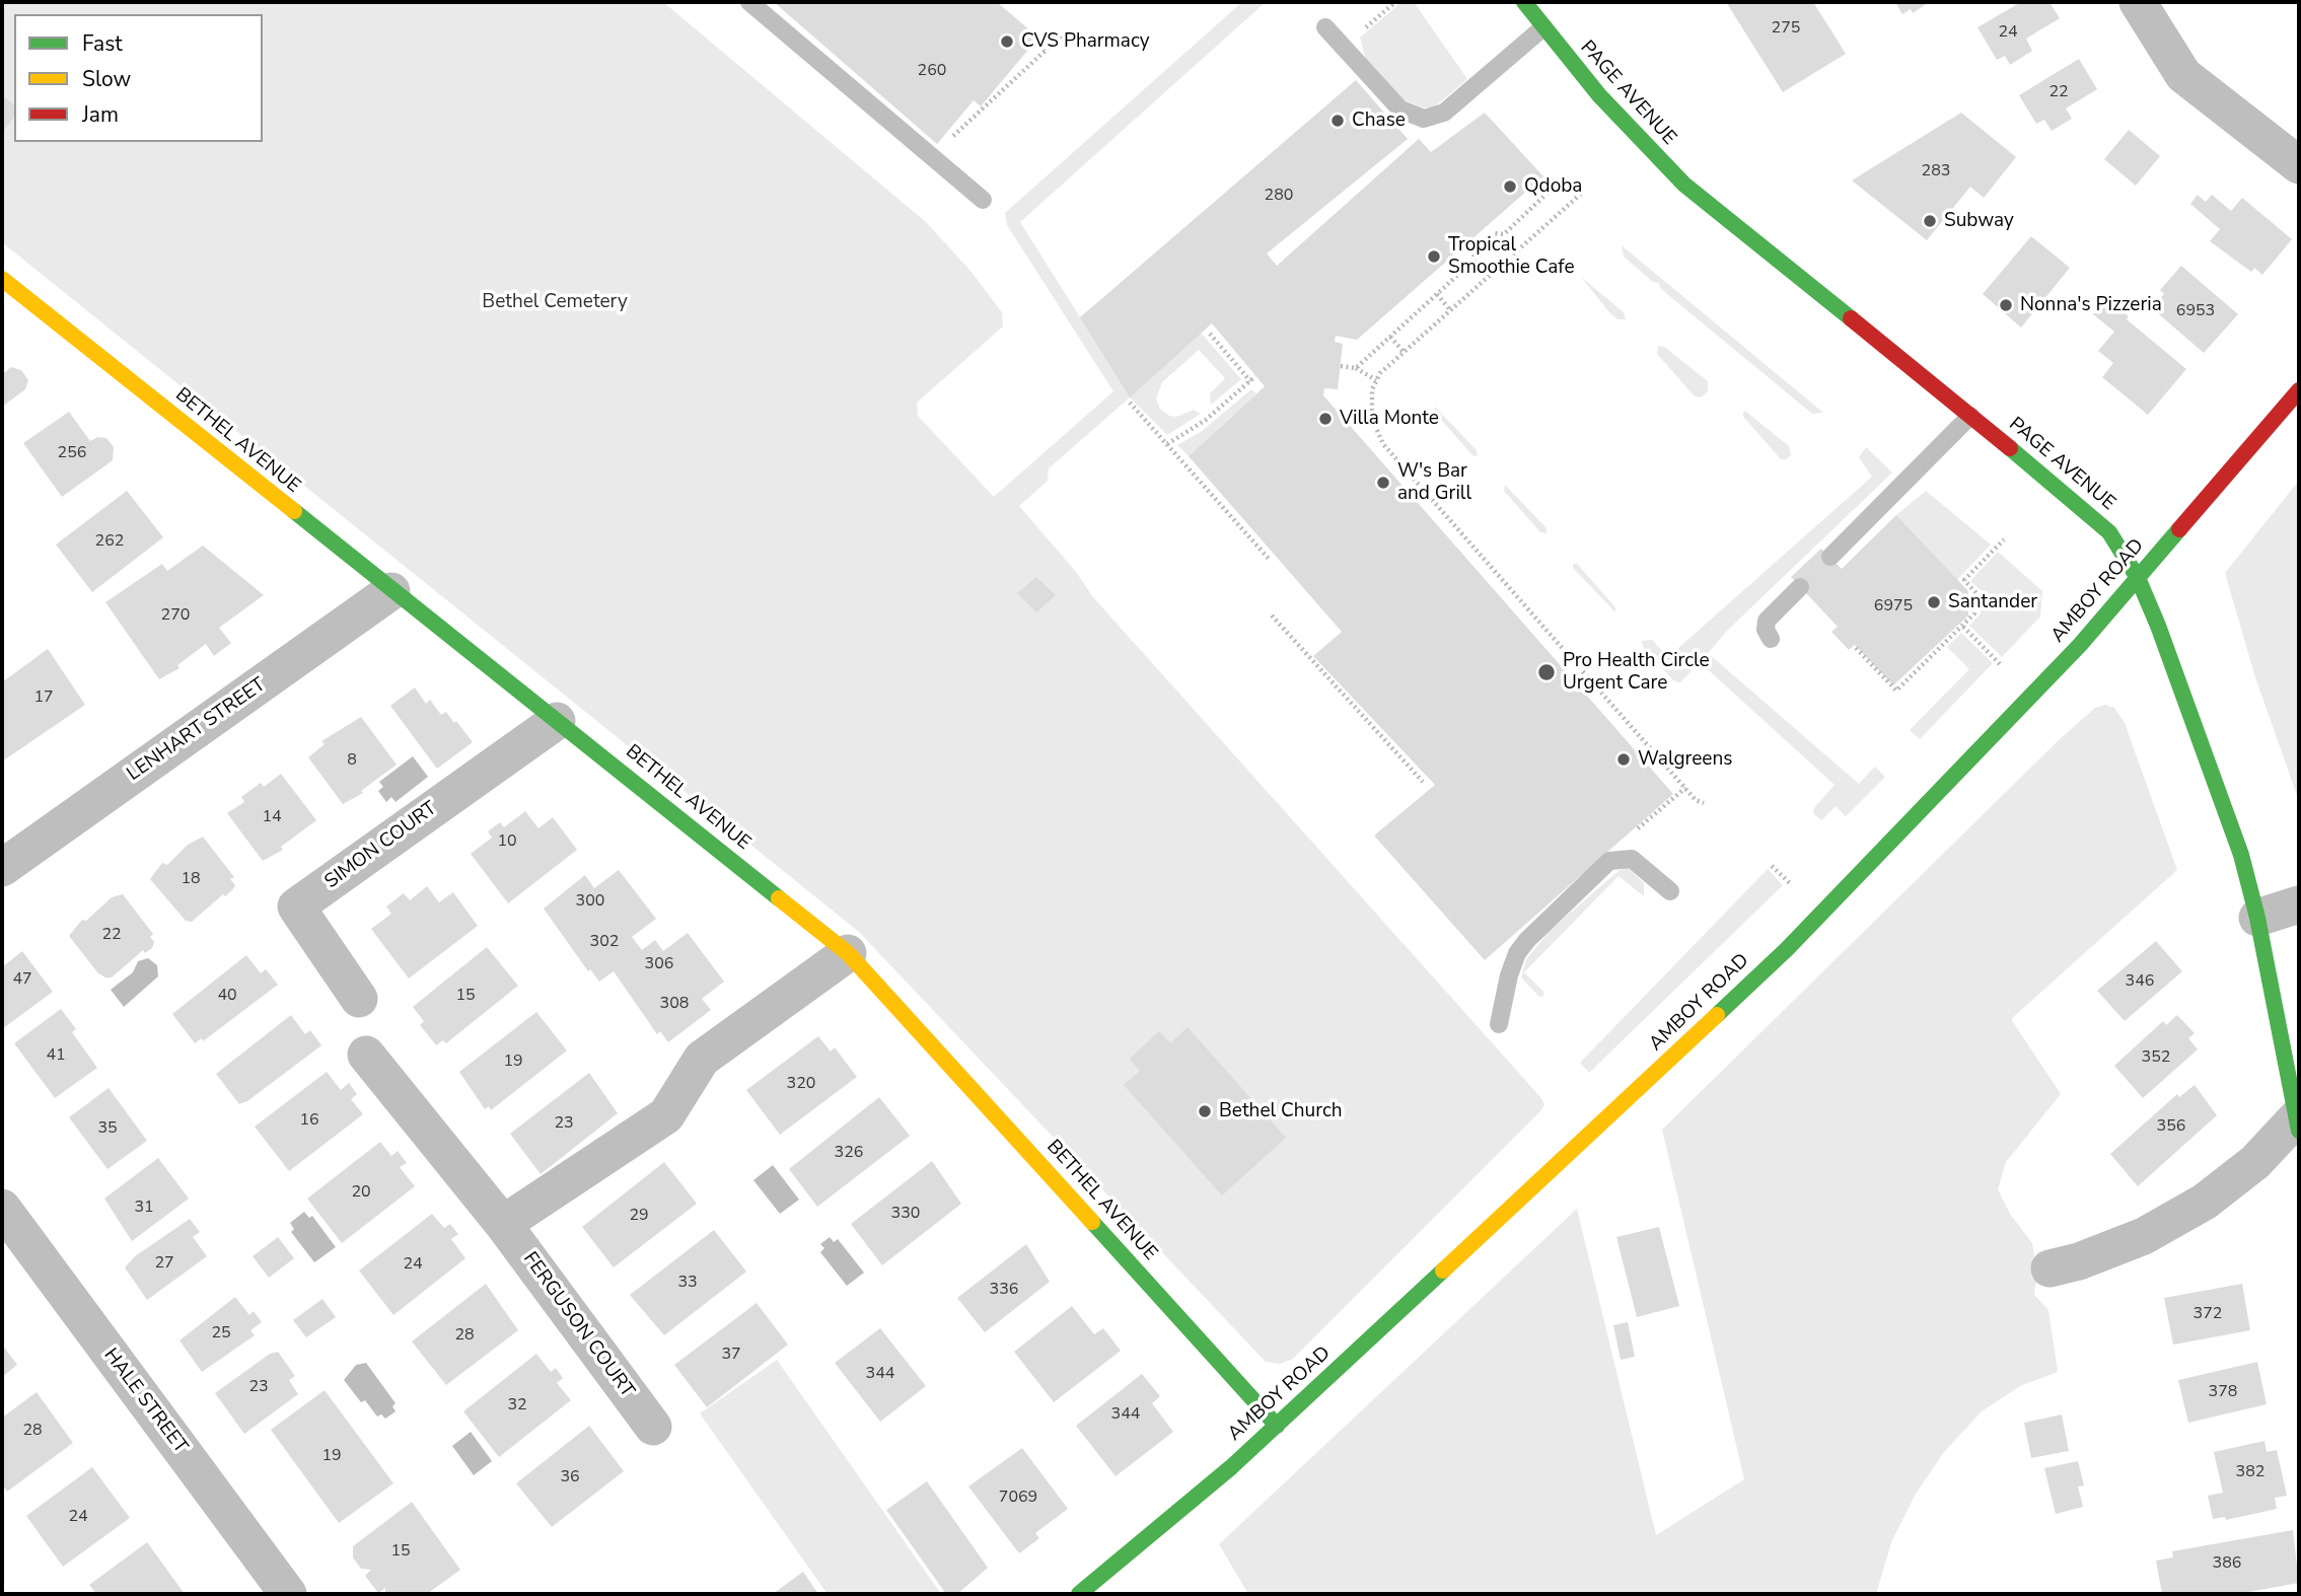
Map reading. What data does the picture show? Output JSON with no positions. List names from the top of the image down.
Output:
{
  "streets": {
    "street": [
      "PAGE AVENUE",
      "BETHEL AVENUE",
      "AMBOY ROAD",
      "LENHART STREET",
      "SIMON COURT",
      "FERGUSON COURT",
      "HALE STREET"
    ]
  },
  "crossings": [
    ["PAGE AVENUE", "AMBOY ROAD"],
    ["BETHEL AVENUE", "AMBOY ROAD"],
    ["BETHEL AVENUE", "LENHART STREET"],
    ["BETHEL AVENUE", "SIMON COURT"]
  ],
  "parks": ["Bethel Cemetery"],
  "places": [
    "CVS Pharmacy",
    "Chase",
    "Qdoba",
    "Subway",
    "Tropical Smoothie Cafe",
    "Nonna's Pizzeria",
    "Villa Monte",
    "W's Bar and Grill",
    "Santander",
    "Pro Health Circle Urgent Care",
    "Walgreens",
    "Bethel Church"
  ],
  "house_numbers": [
    "275",
    "24",
    "260",
    "22",
    "283",
    "280",
    "6953",
    "256",
    "262",
    "6975",
    "270",
    "17",
    "8",
    "14",
    "10",
    "18",
    "300",
    "22",
    "302",
    "306",
    "47",
    "346",
    "40",
    "15",
    "308",
    "41",
    "352",
    "19",
    "320",
    "16",
    "23",
    "356",
    "35",
    "326",
    "20",
    "31",
    "330",
    "29",
    "27",
    "24",
    "33",
    "336",
    "372",
    "25",
    "28",
    "37",
    "344",
    "23",
    "378",
    "32",
    "344",
    "28",
    "19",
    "382",
    "36",
    "7069",
    "24",
    "15",
    "386"
  ],
  "legend": ["Fast", "Slow", "Jam"]
}
